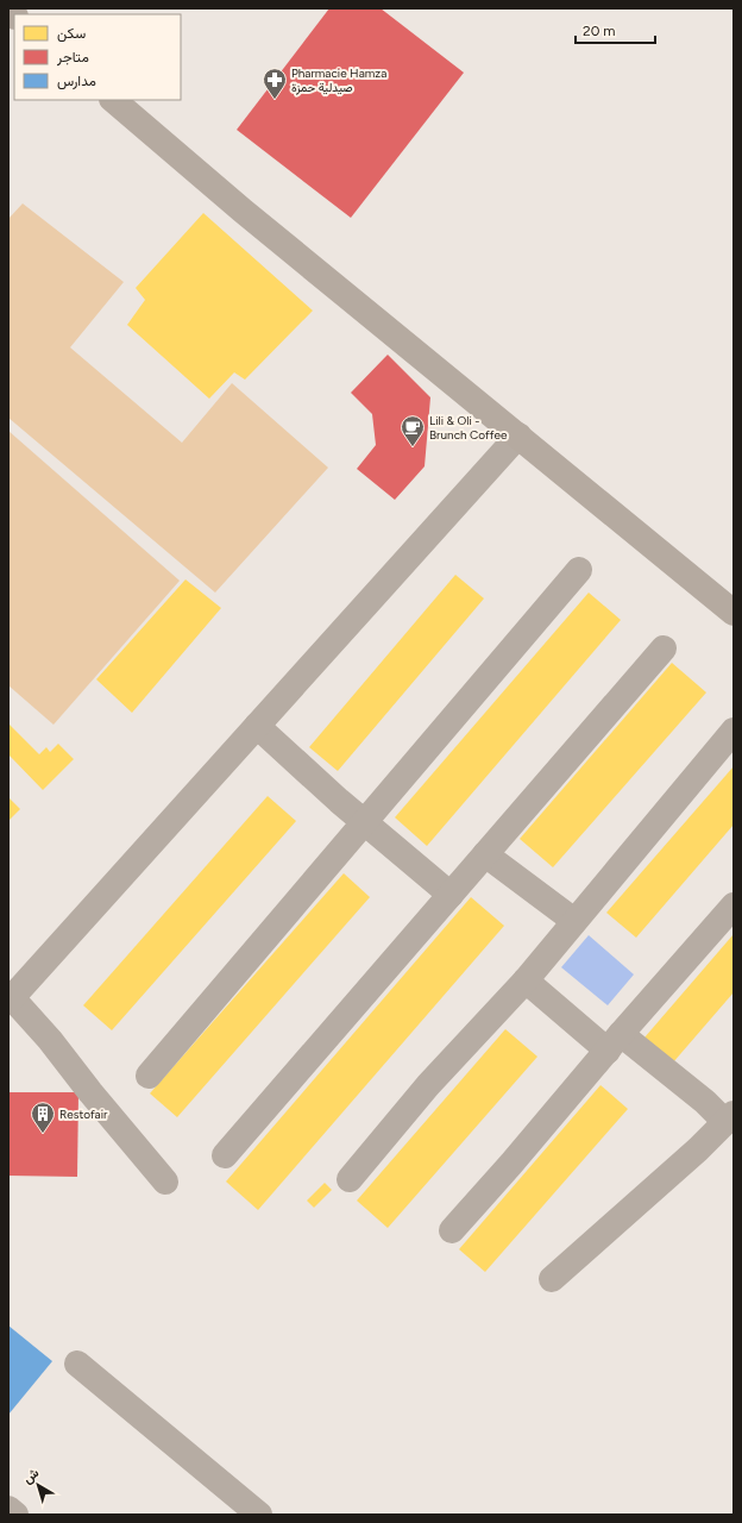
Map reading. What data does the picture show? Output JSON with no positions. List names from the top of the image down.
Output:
{
  "places": {
    "pharmacy": ["Pharmacie Hamza صيدلية حمزة"],
    "cafe": ["Lili & Oli - Brunch Coffee"],
    "building": ["Restofair"]
  },
  "legend": ["سكن", "متاجر", "مدارس"],
  "scale_bar": "20 m",
  "north": "top left"
}
